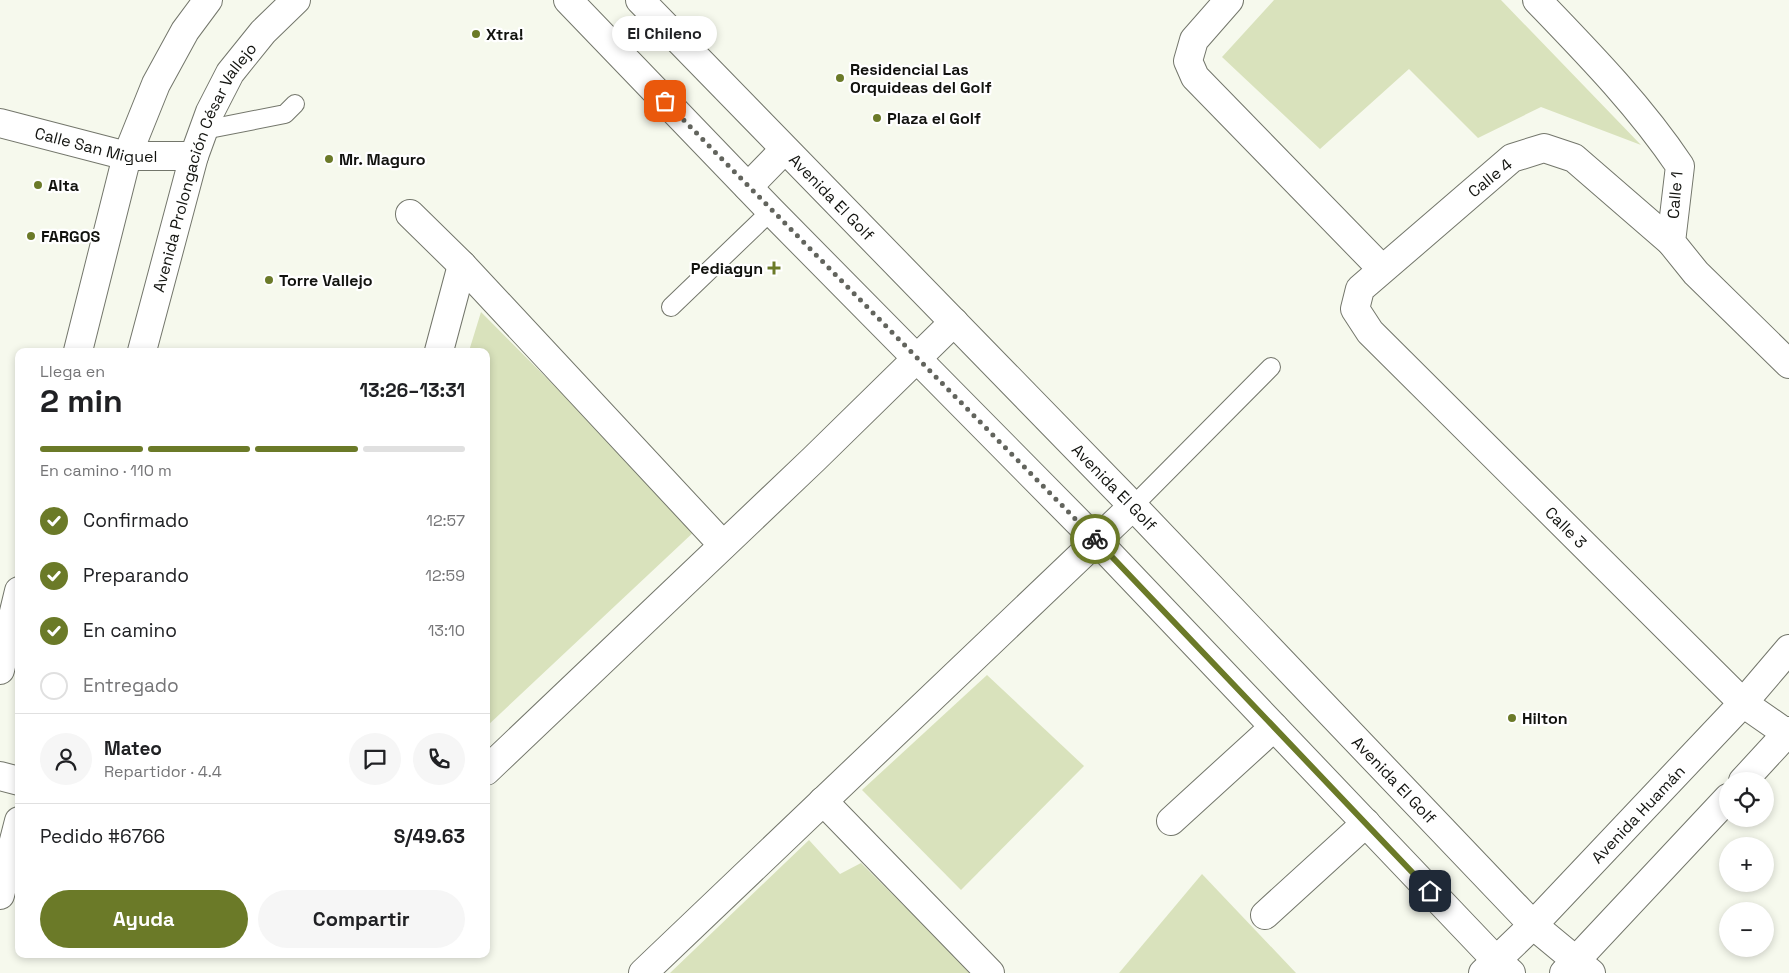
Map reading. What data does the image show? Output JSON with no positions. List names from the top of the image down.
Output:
{
  "streets": {
    "street": [
      "Calle San Miguel",
      "Avenida Prolongación César Vallejo",
      "Calle 4",
      "Calle 1",
      "Avenida El Golf",
      "Calle 3",
      "Avenida Huamán"
    ]
  },
  "crossings": [
    ["Calle San Miguel", "Avenida Prolongación César Vallejo"],
    ["Calle 4", "Calle 1"],
    ["Calle 4", "Calle 3"],
    ["Avenida El Golf", "Avenida Huamán"],
    ["Calle 3", "Avenida Huamán"]
  ],
  "places": {
    "other": [
      "Xtra!",
      "Residencial Las Orquideas del Golf",
      "El Chileno",
      "Plaza el Golf",
      "Mr. Maguro",
      "Alta",
      "FARGOS",
      "Torre Vallejo",
      "Hilton"
    ],
    "health": ["Pediagyn"]
  },
  "page": {
    "bubble": "El Chileno",
    "heading": ["2 min", "Llega en", "13:26–13:31"],
    "panel": [
      "Mateo",
      "Repartidor · 4.4",
      "Pedido #6766",
      "S/49.63"
    ],
    "bar": "En camino · 110 m",
    "list": [
      ["Confirmado", "12:57"],
      ["Preparando", "12:59"],
      ["En camino", "13:10"],
      "Entregado"
    ],
    "map_buttons": ["+", "−"],
    "buttons": ["Ayuda", "Compartir"]
  }
}
